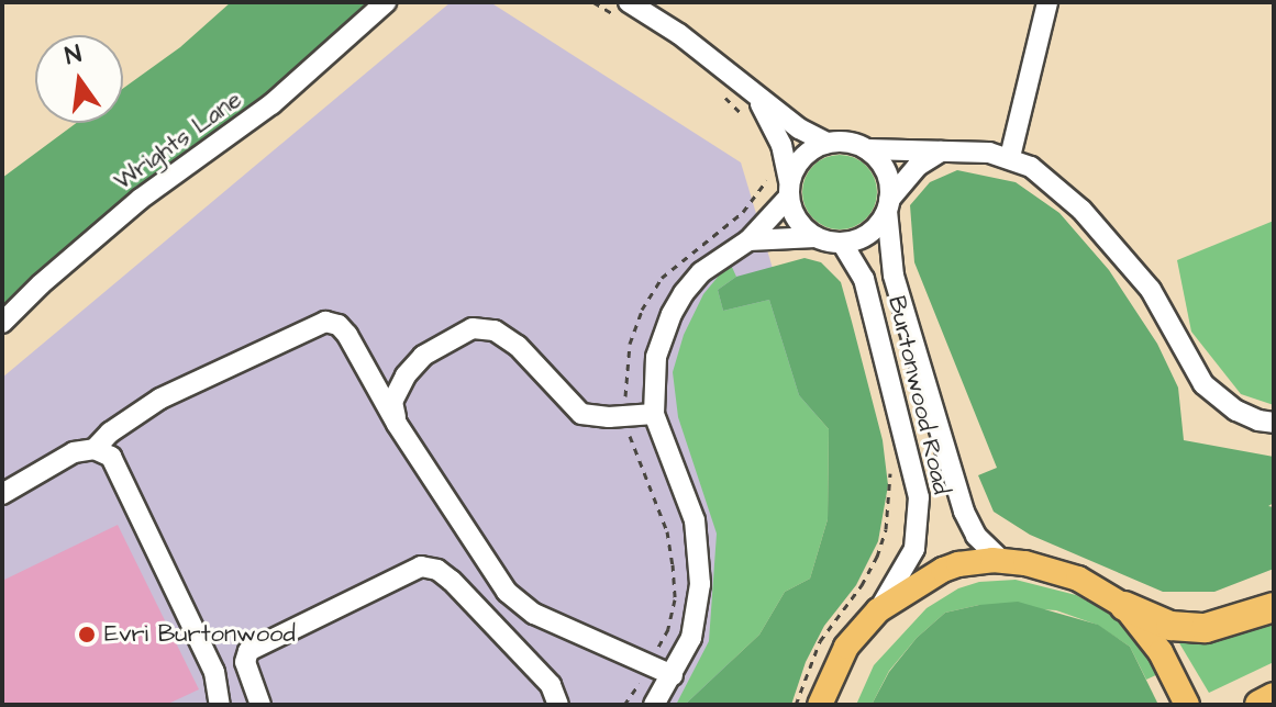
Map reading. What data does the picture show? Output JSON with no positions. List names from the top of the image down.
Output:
{
  "streets": {
    "street": ["Wrights Lane", "Burtonwood Road"]
  },
  "places": ["Evri Burtonwood"],
  "north": "top"
}
